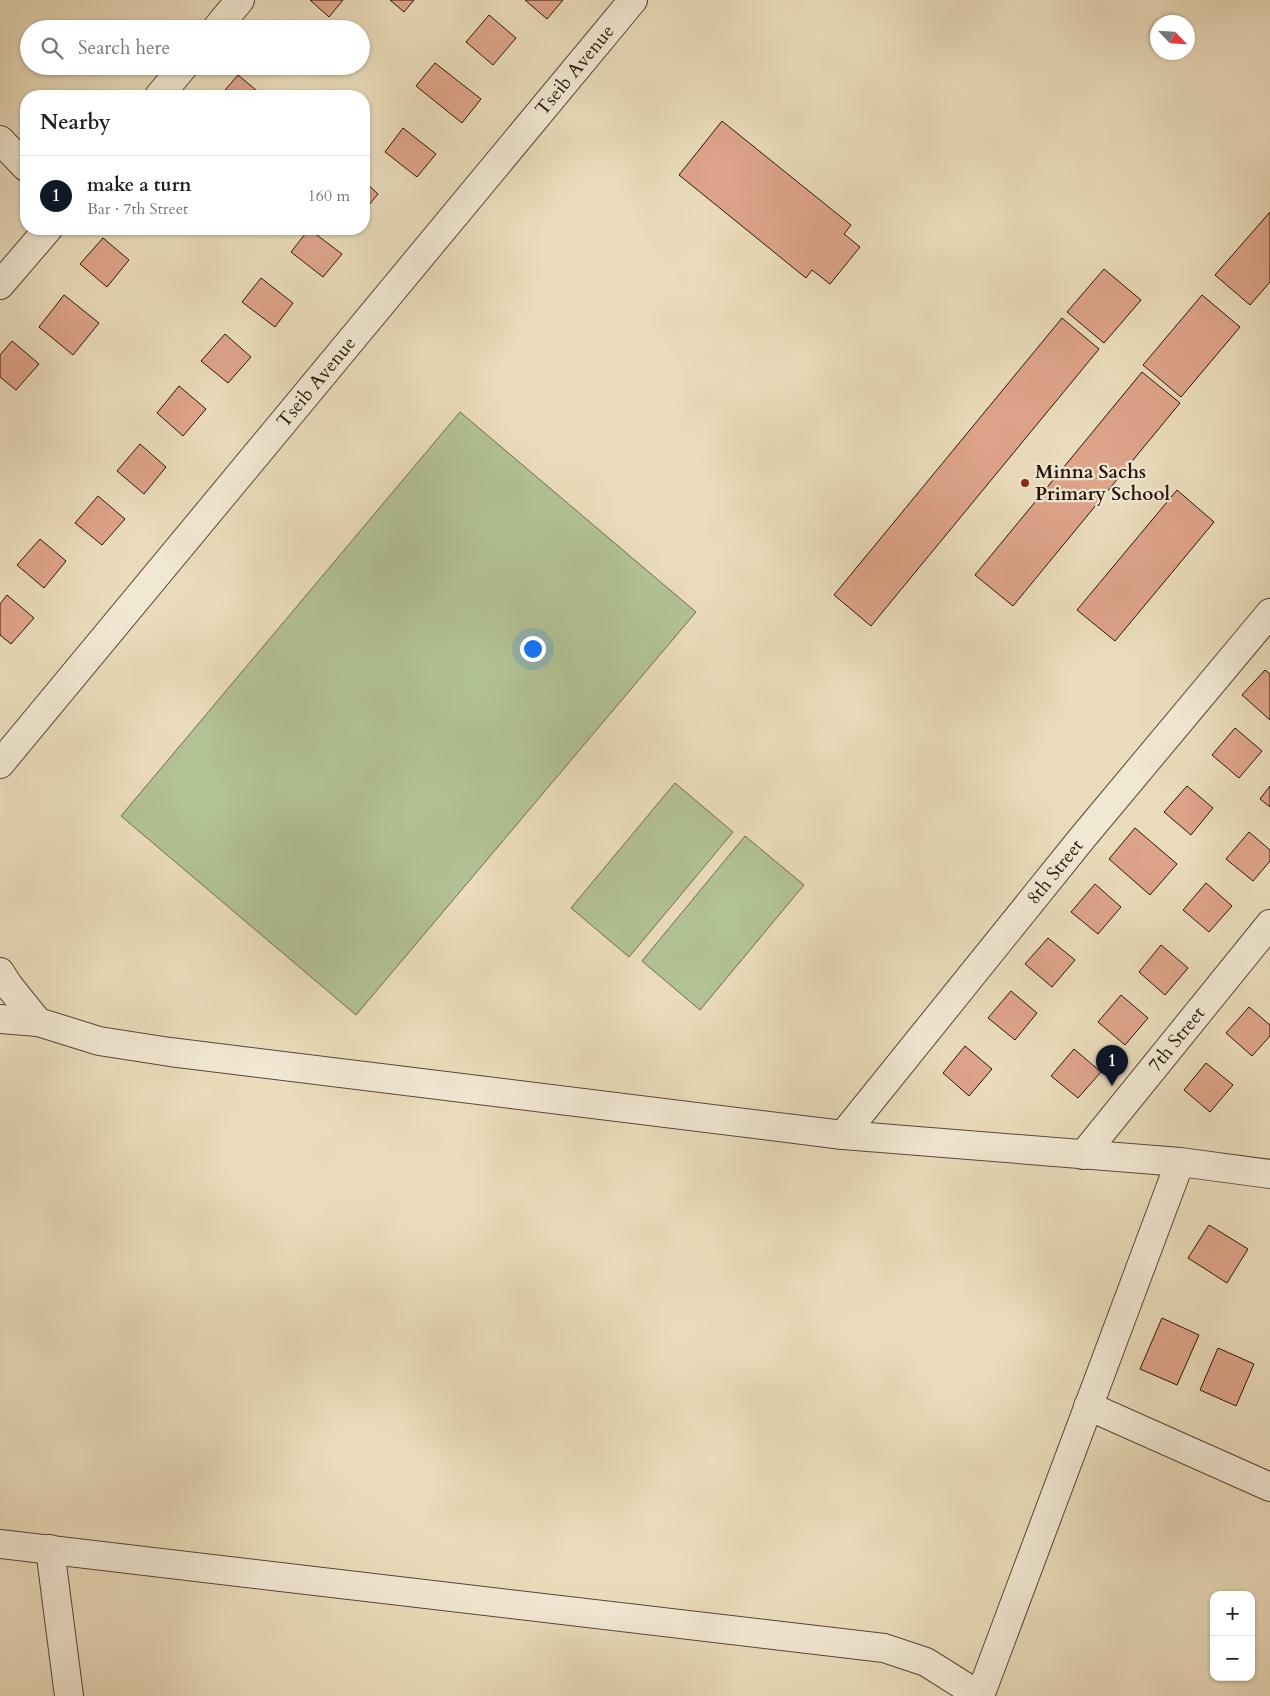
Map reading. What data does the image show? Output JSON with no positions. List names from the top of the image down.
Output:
{
  "streets": {
    "street": ["Tseib Avenue", "8th Street", "7th Street"]
  },
  "places": ["Minna Sachs Primary School"],
  "north": "bottom right",
  "page": {
    "search": "Search here",
    "heading": "Nearby",
    "list": [
      {
        "mark": "1",
        "name": "make a turn",
        "note": "Bar · 7th Street",
        "value": "160 m"
      }
    ],
    "pins": "1",
    "map_buttons": ["+", "−"]
  }
}
